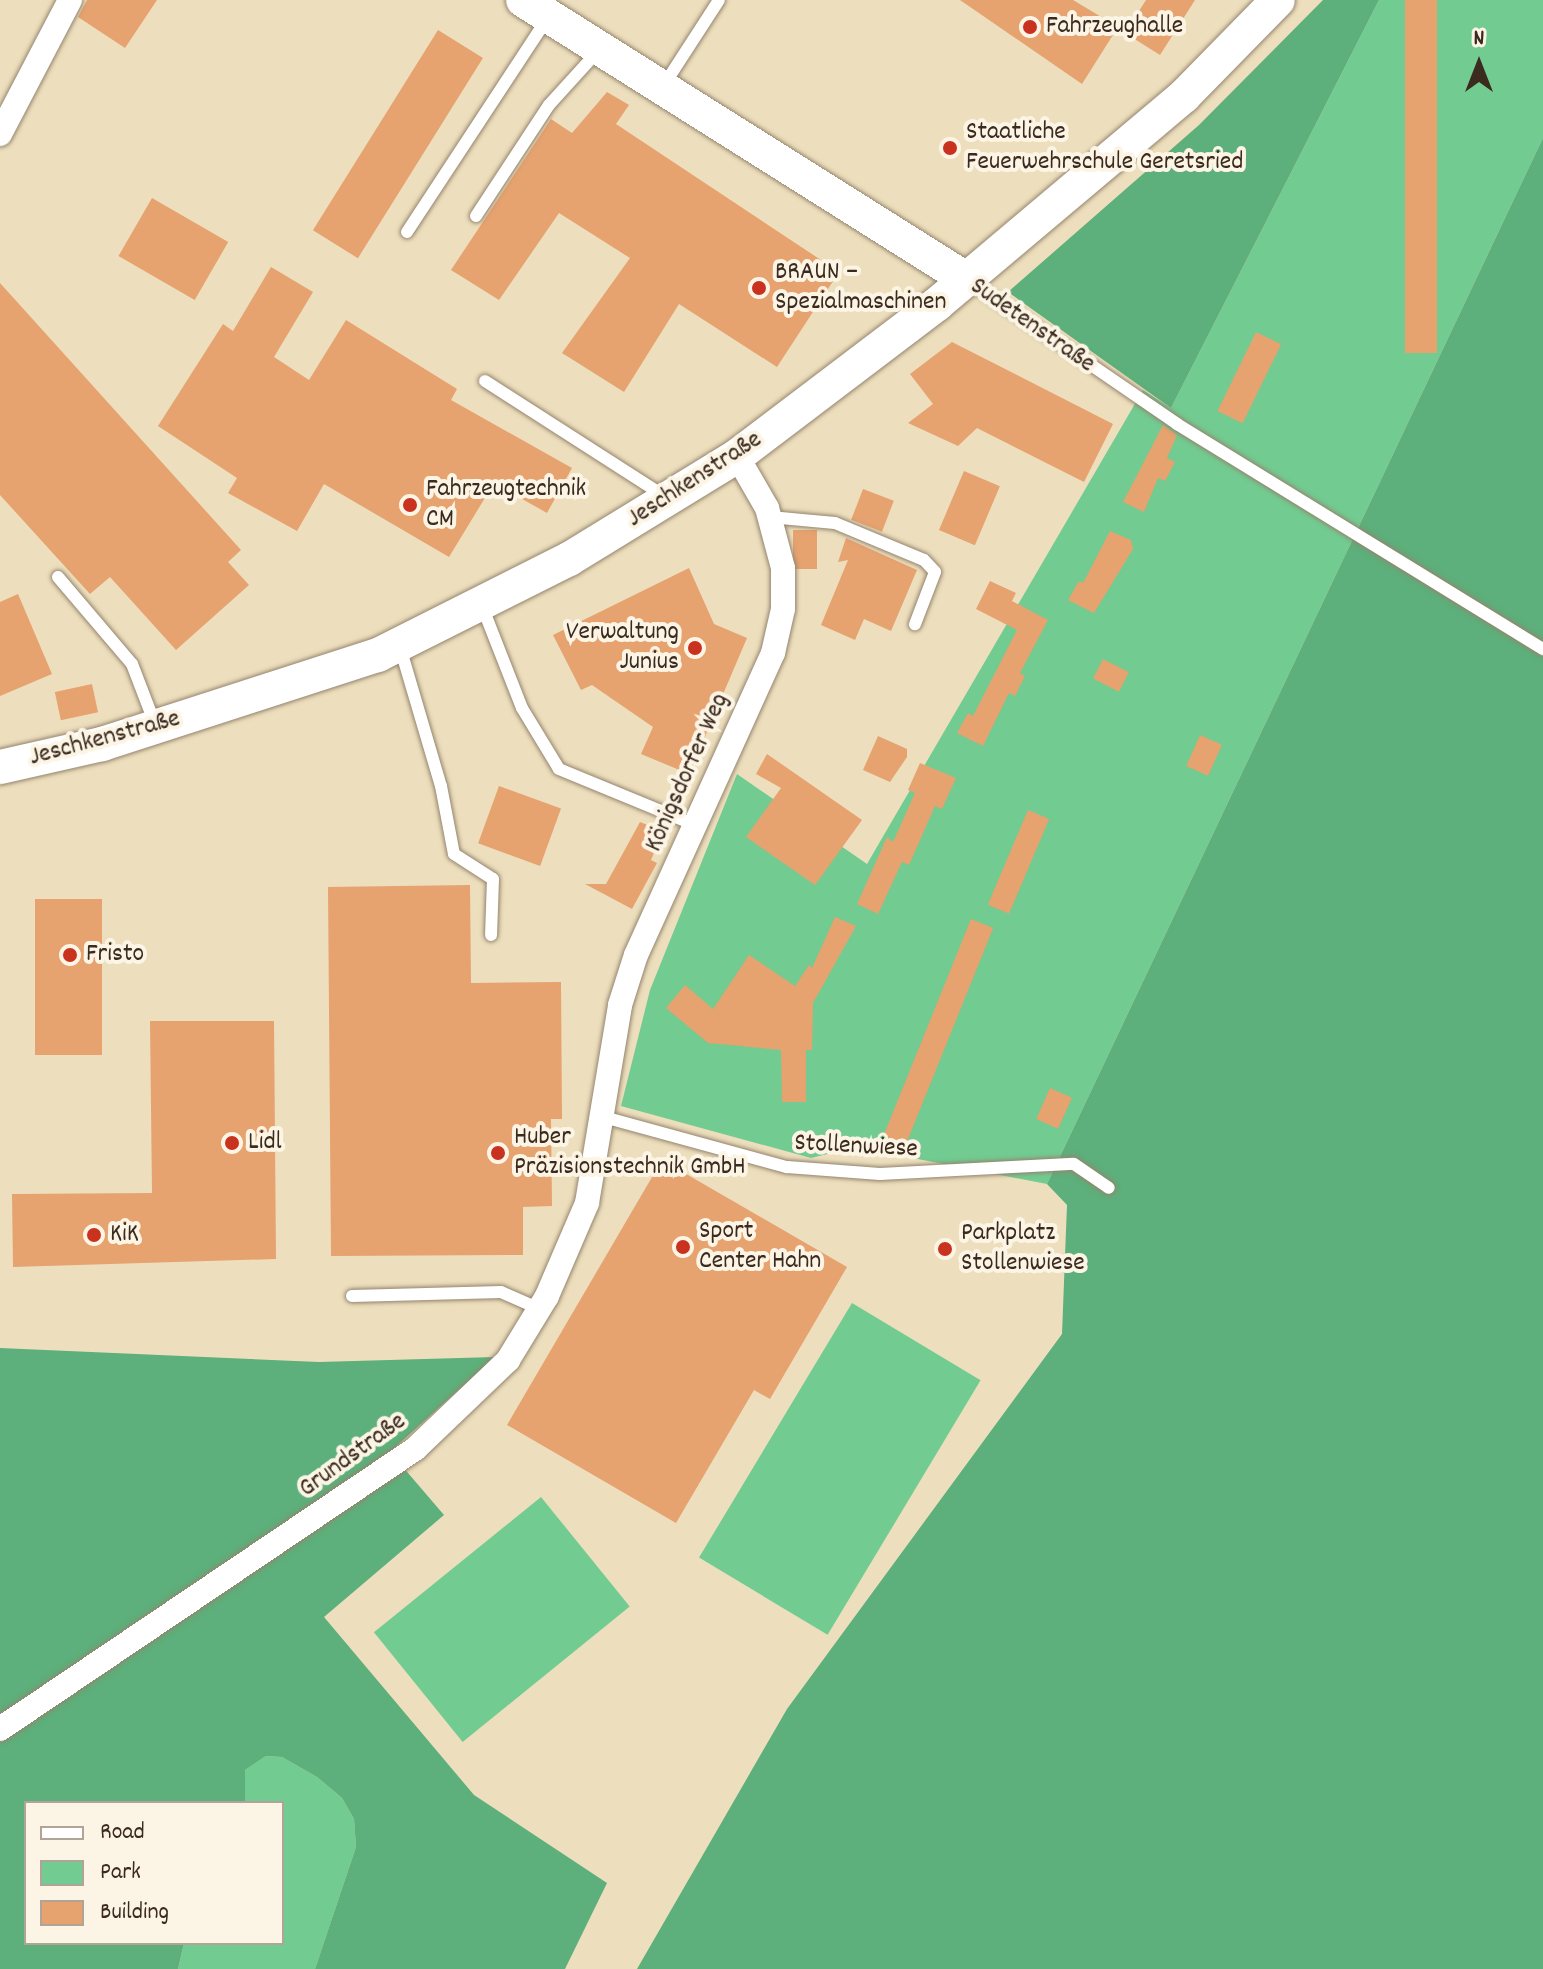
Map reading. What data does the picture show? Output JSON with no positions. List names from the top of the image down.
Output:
{
  "streets": {
    "street": [
      "Sudetenstraße",
      "Jeschkenstraße",
      "Königsdorfer Weg",
      "Grundstraße"
    ],
    "lane": ["Stollenwiese"]
  },
  "crossings": [
    ["Sudetenstraße", "Jeschkenstraße"],
    ["Jeschkenstraße", "Königsdorfer Weg"],
    ["Königsdorfer Weg", "Stollenwiese"],
    ["Königsdorfer Weg", "Grundstraße"],
    ["Stollenwiese", "Grundstraße"]
  ],
  "places": [
    "Fahrzeughalle",
    "Staatliche Feuerwehrschule Geretsried",
    "BRAUN – Spezialmaschinen",
    "Fahrzeugtechnik CM",
    "Verwaltung Junius",
    "Fristo",
    "Lidl",
    "Huber Präzisionstechnik GmbH",
    "KiK",
    "Sport Center Hahn",
    "Parkplatz Stollenwiese"
  ],
  "legend": ["Road", "Park", "Building"],
  "north": "top"
}
